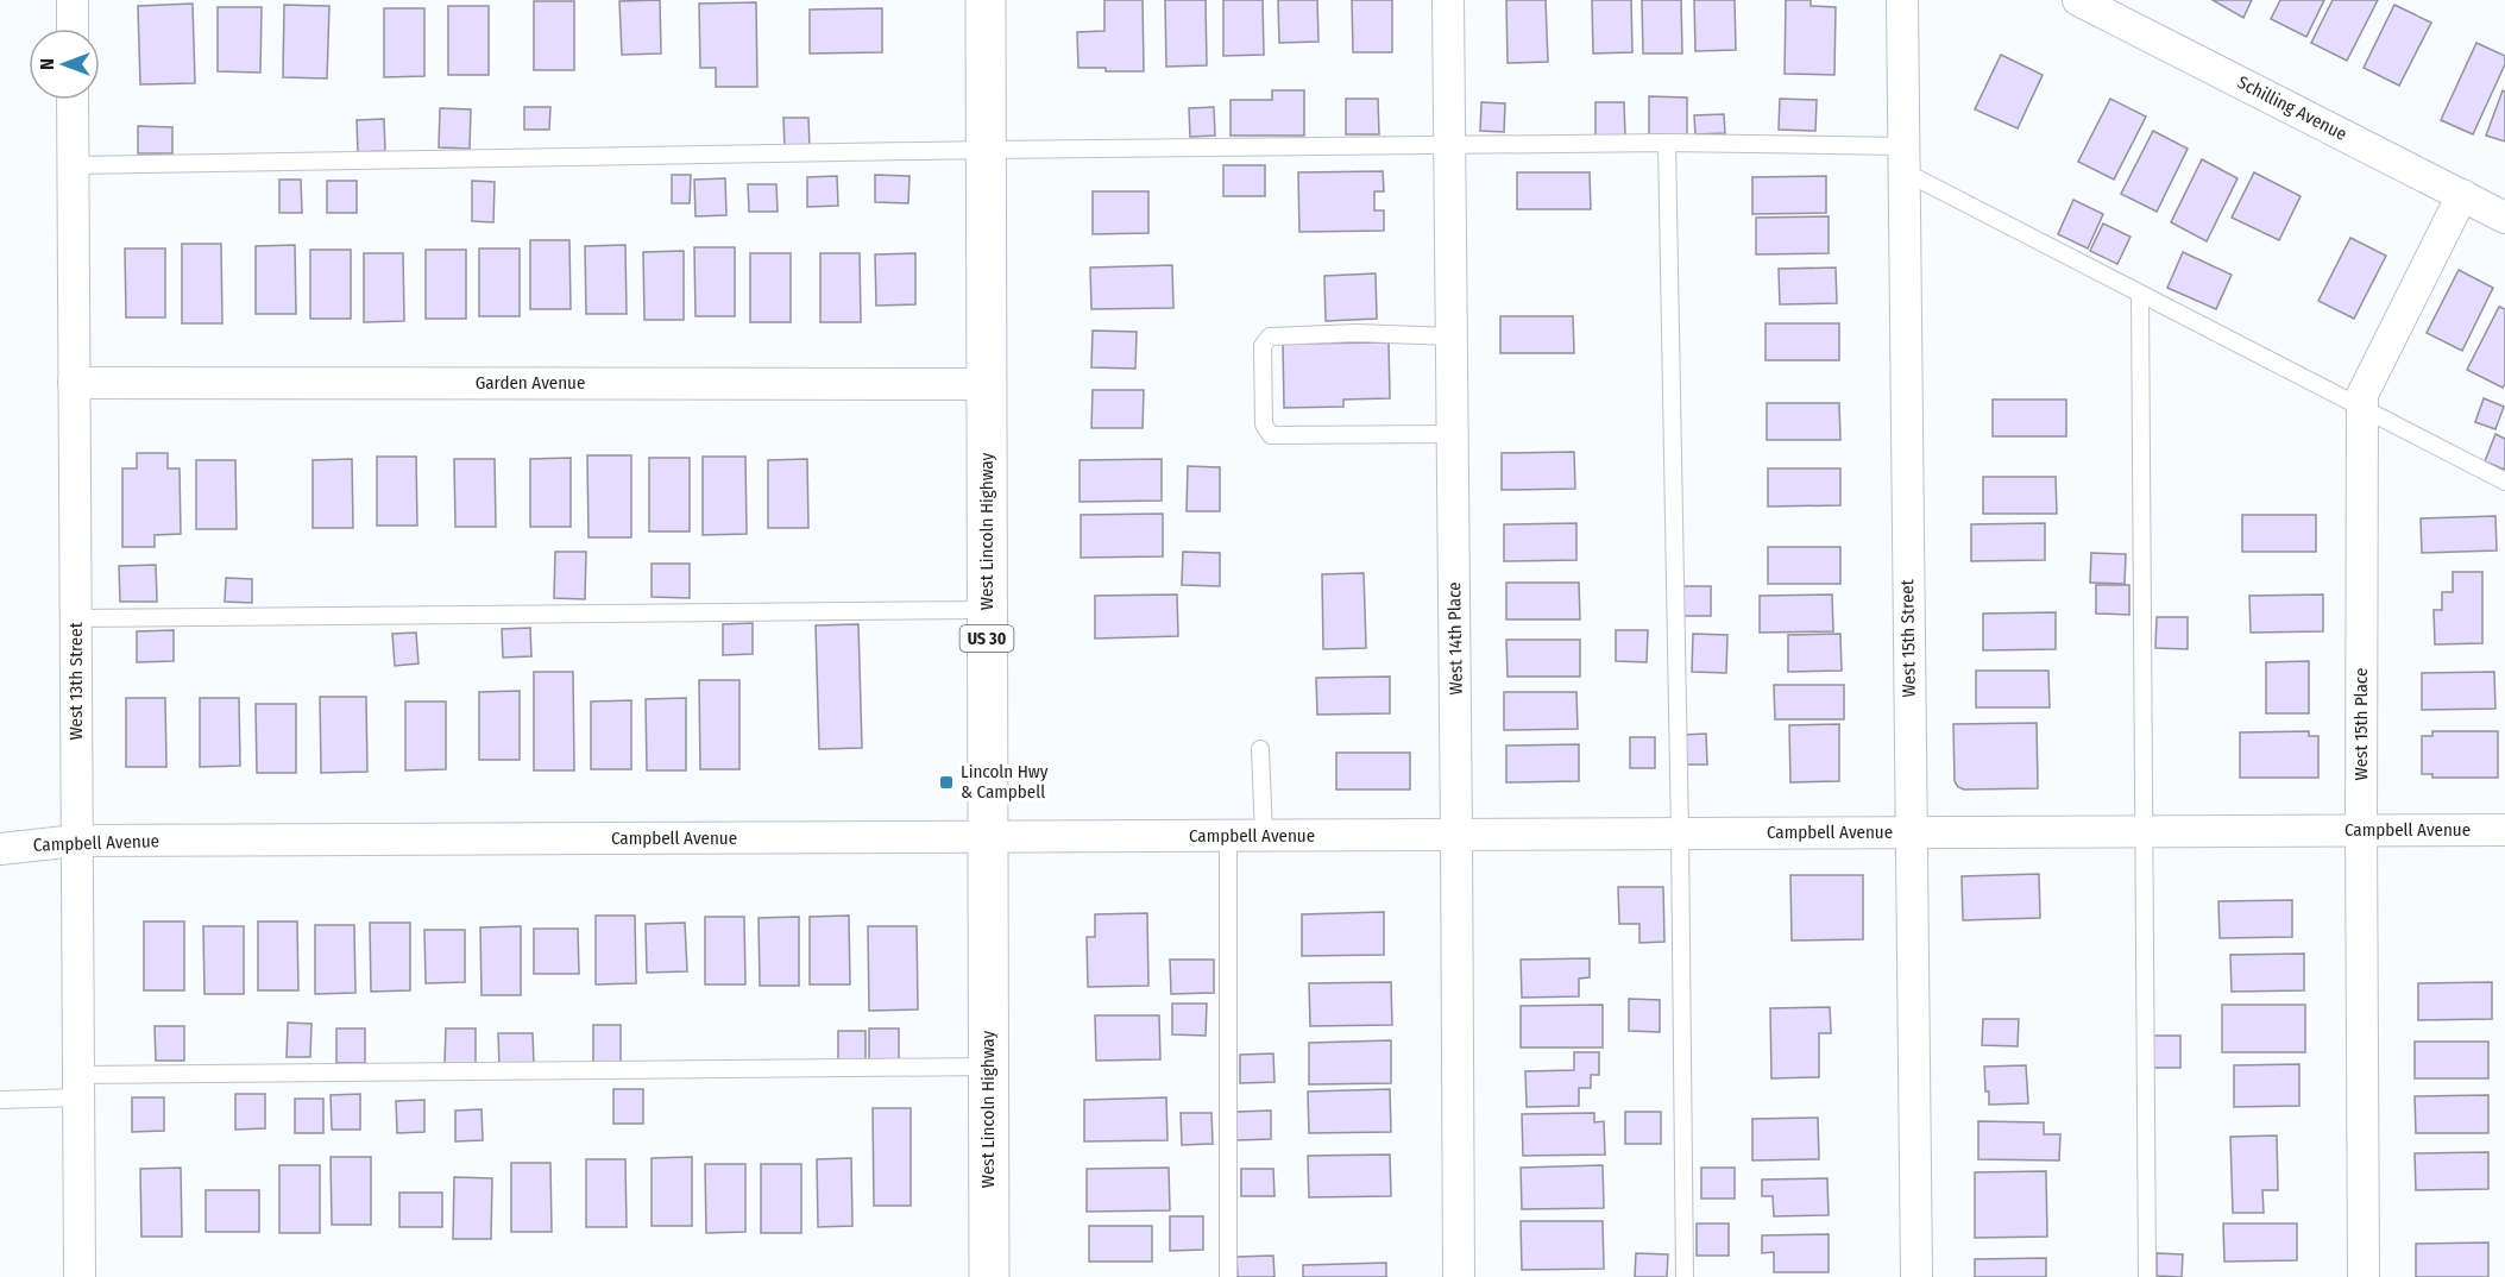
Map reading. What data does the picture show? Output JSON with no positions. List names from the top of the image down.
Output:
{
  "streets": {
    "main road": ["West Lincoln Highway", "US 30"],
    "street": [
      "Schilling Avenue",
      "Garden Avenue",
      "West 14th Place",
      "West 15th Street",
      "West 13th Street",
      "West 15th Place",
      "Campbell Avenue"
    ]
  },
  "crossings": [
    ["Schilling Avenue", "West 15th Place"],
    ["Garden Avenue", "West Lincoln Highway"],
    ["Garden Avenue", "West 13th Street"],
    ["West Lincoln Highway", "Campbell Avenue"],
    ["West 14th Place", "Campbell Avenue"],
    ["West 15th Street", "Campbell Avenue"],
    ["West 13th Street", "Campbell Avenue"],
    ["West 15th Place", "Campbell Avenue"]
  ],
  "places": {
    "transit": ["Lincoln Hwy & Campbell"]
  },
  "north": "left"
}
